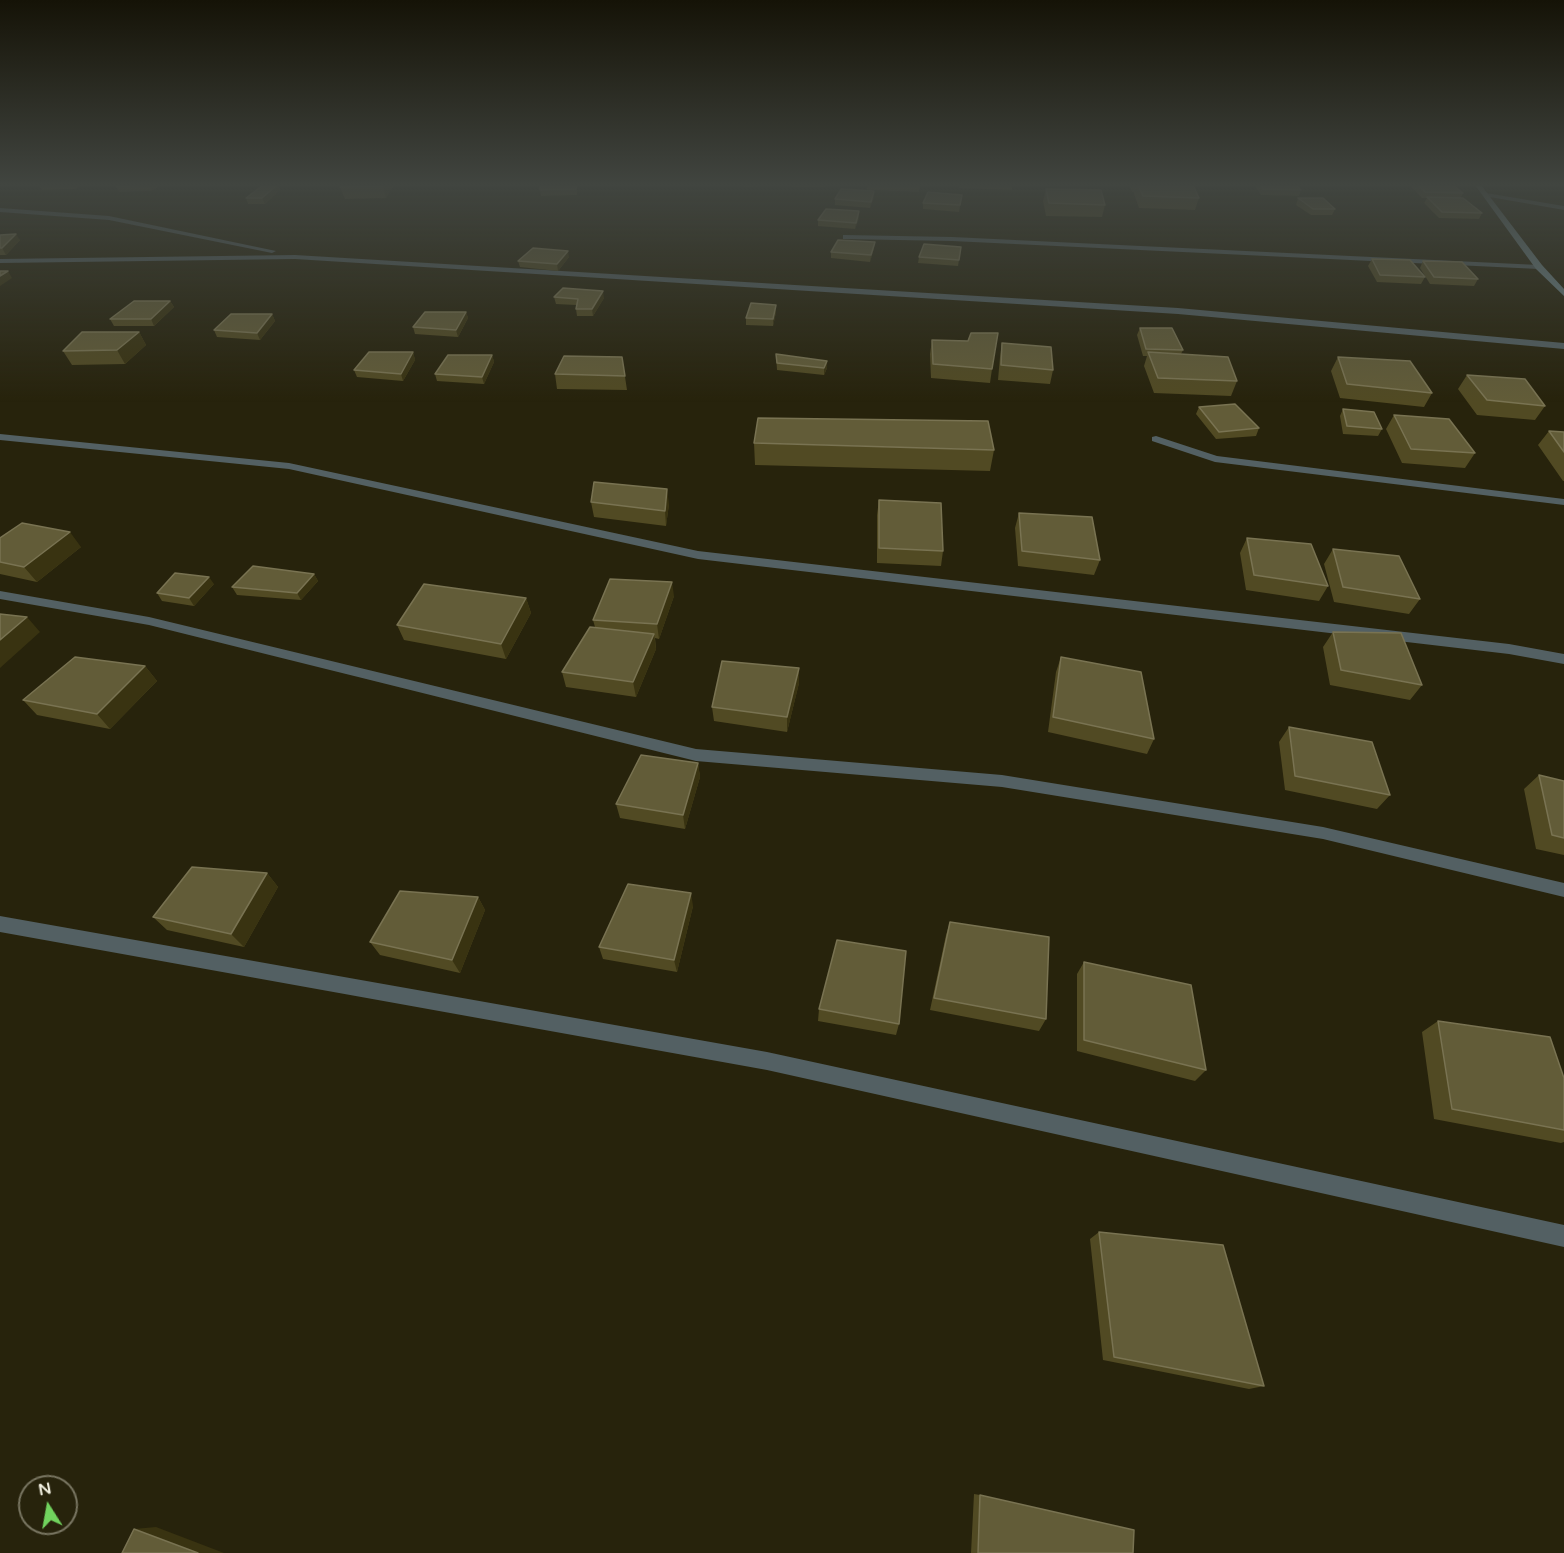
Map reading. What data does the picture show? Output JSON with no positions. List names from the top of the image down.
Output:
{
  "north": "top"
}
